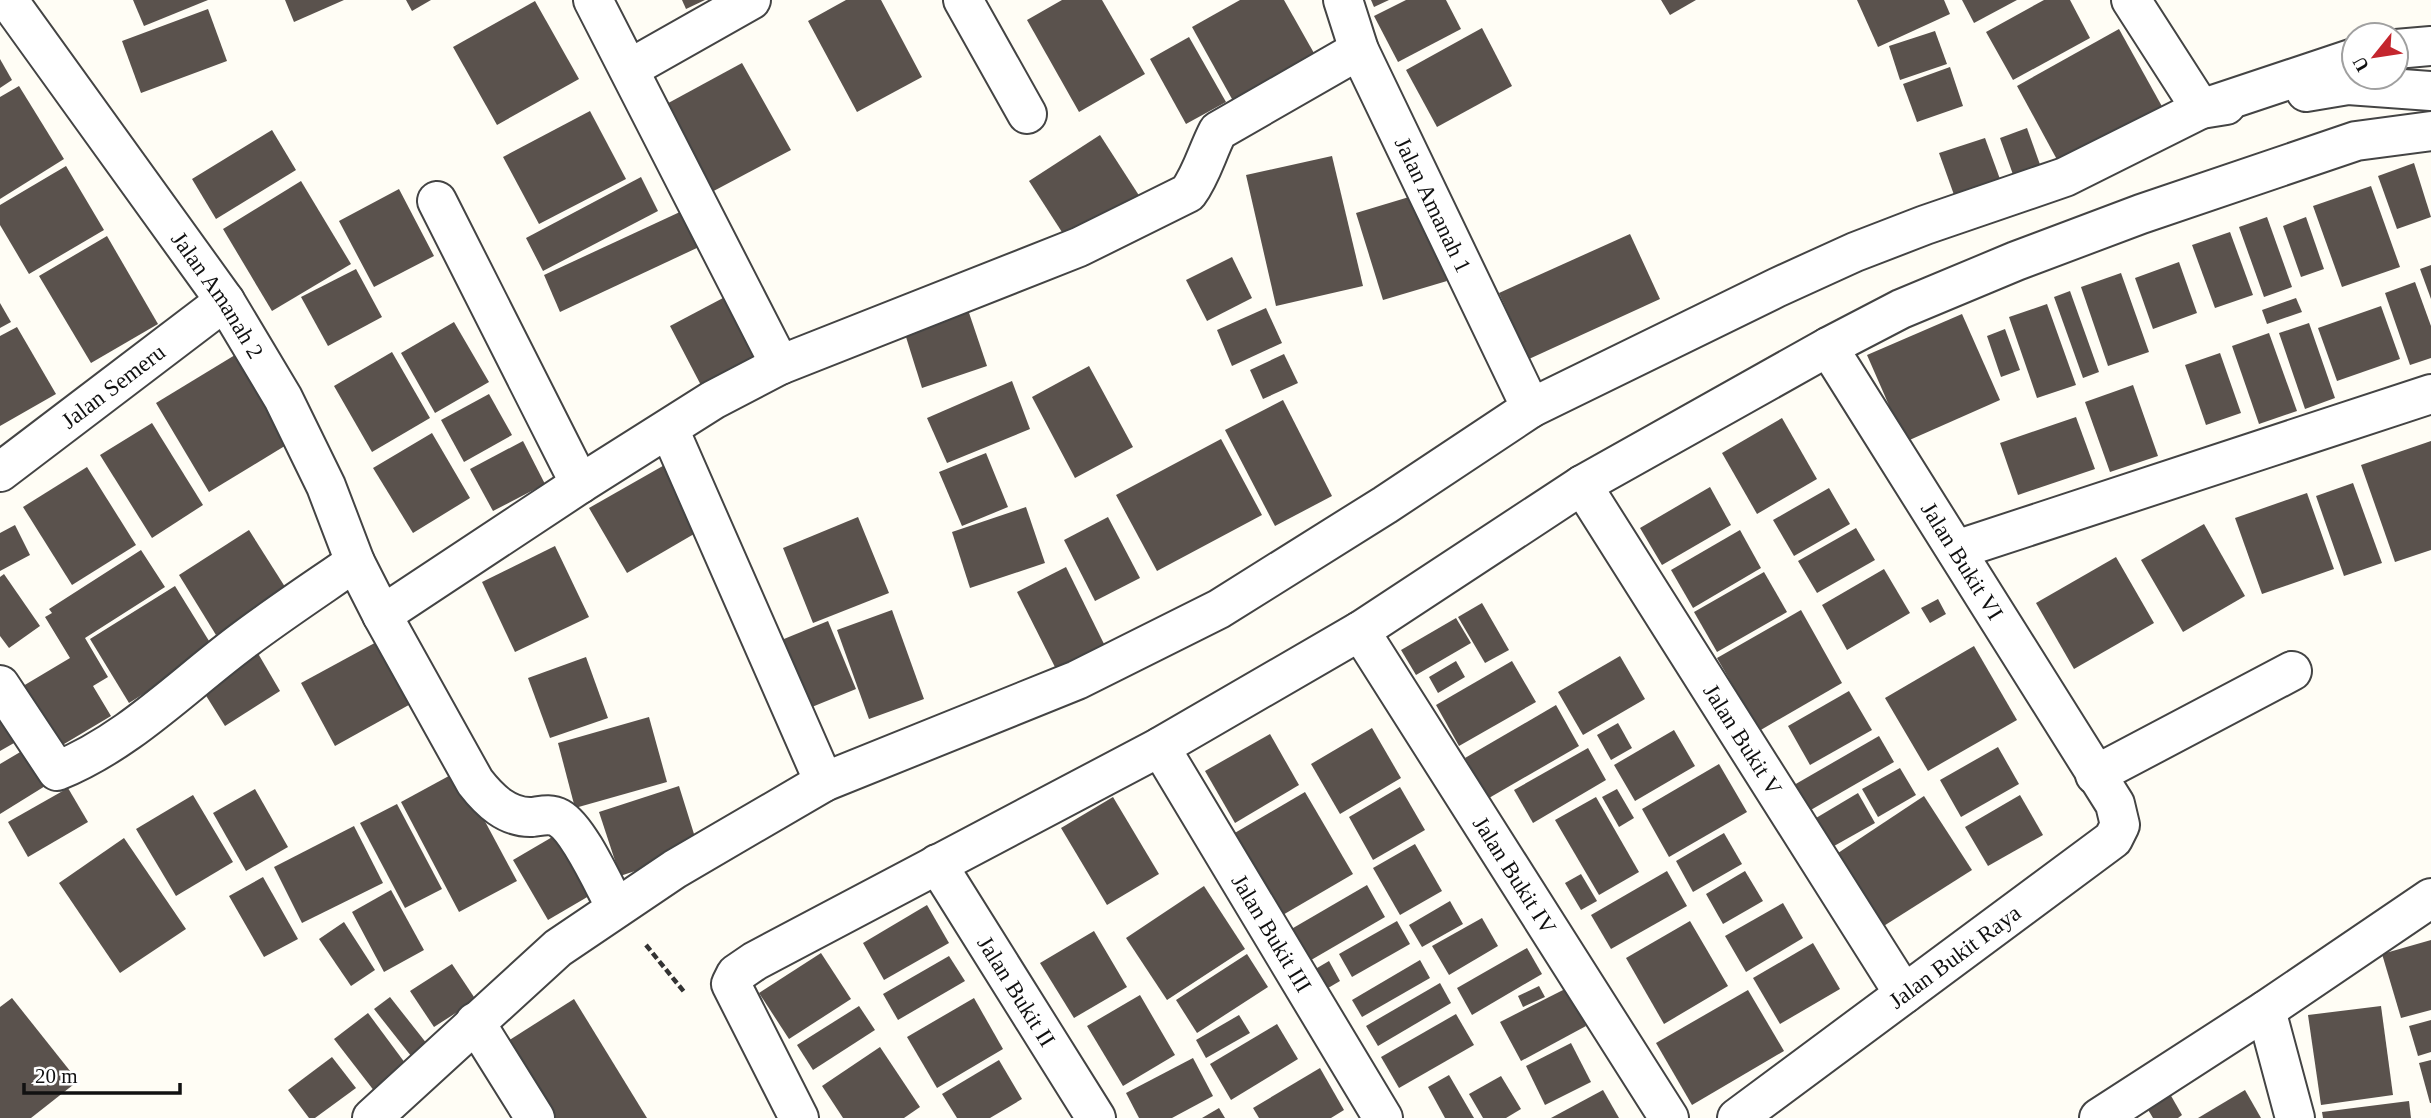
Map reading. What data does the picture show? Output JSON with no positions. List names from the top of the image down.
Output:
{
  "streets": {
    "street": [
      "Jalan Amanah 1",
      "Jalan Amanah 2",
      "Jalan Semeru",
      "Jalan Bukit VI",
      "Jalan Bukit V",
      "Jalan Bukit IV",
      "Jalan Bukit III",
      "Jalan Bukit Raya",
      "Jalan Bukit II"
    ]
  },
  "crossings": [
    ["Jalan Amanah 2", "Jalan Semeru"],
    ["Jalan Bukit VI", "Jalan Bukit Raya"],
    ["Jalan Bukit V", "Jalan Bukit Raya"]
  ],
  "scale_bar": "20 m",
  "north": "bottom left"
}
